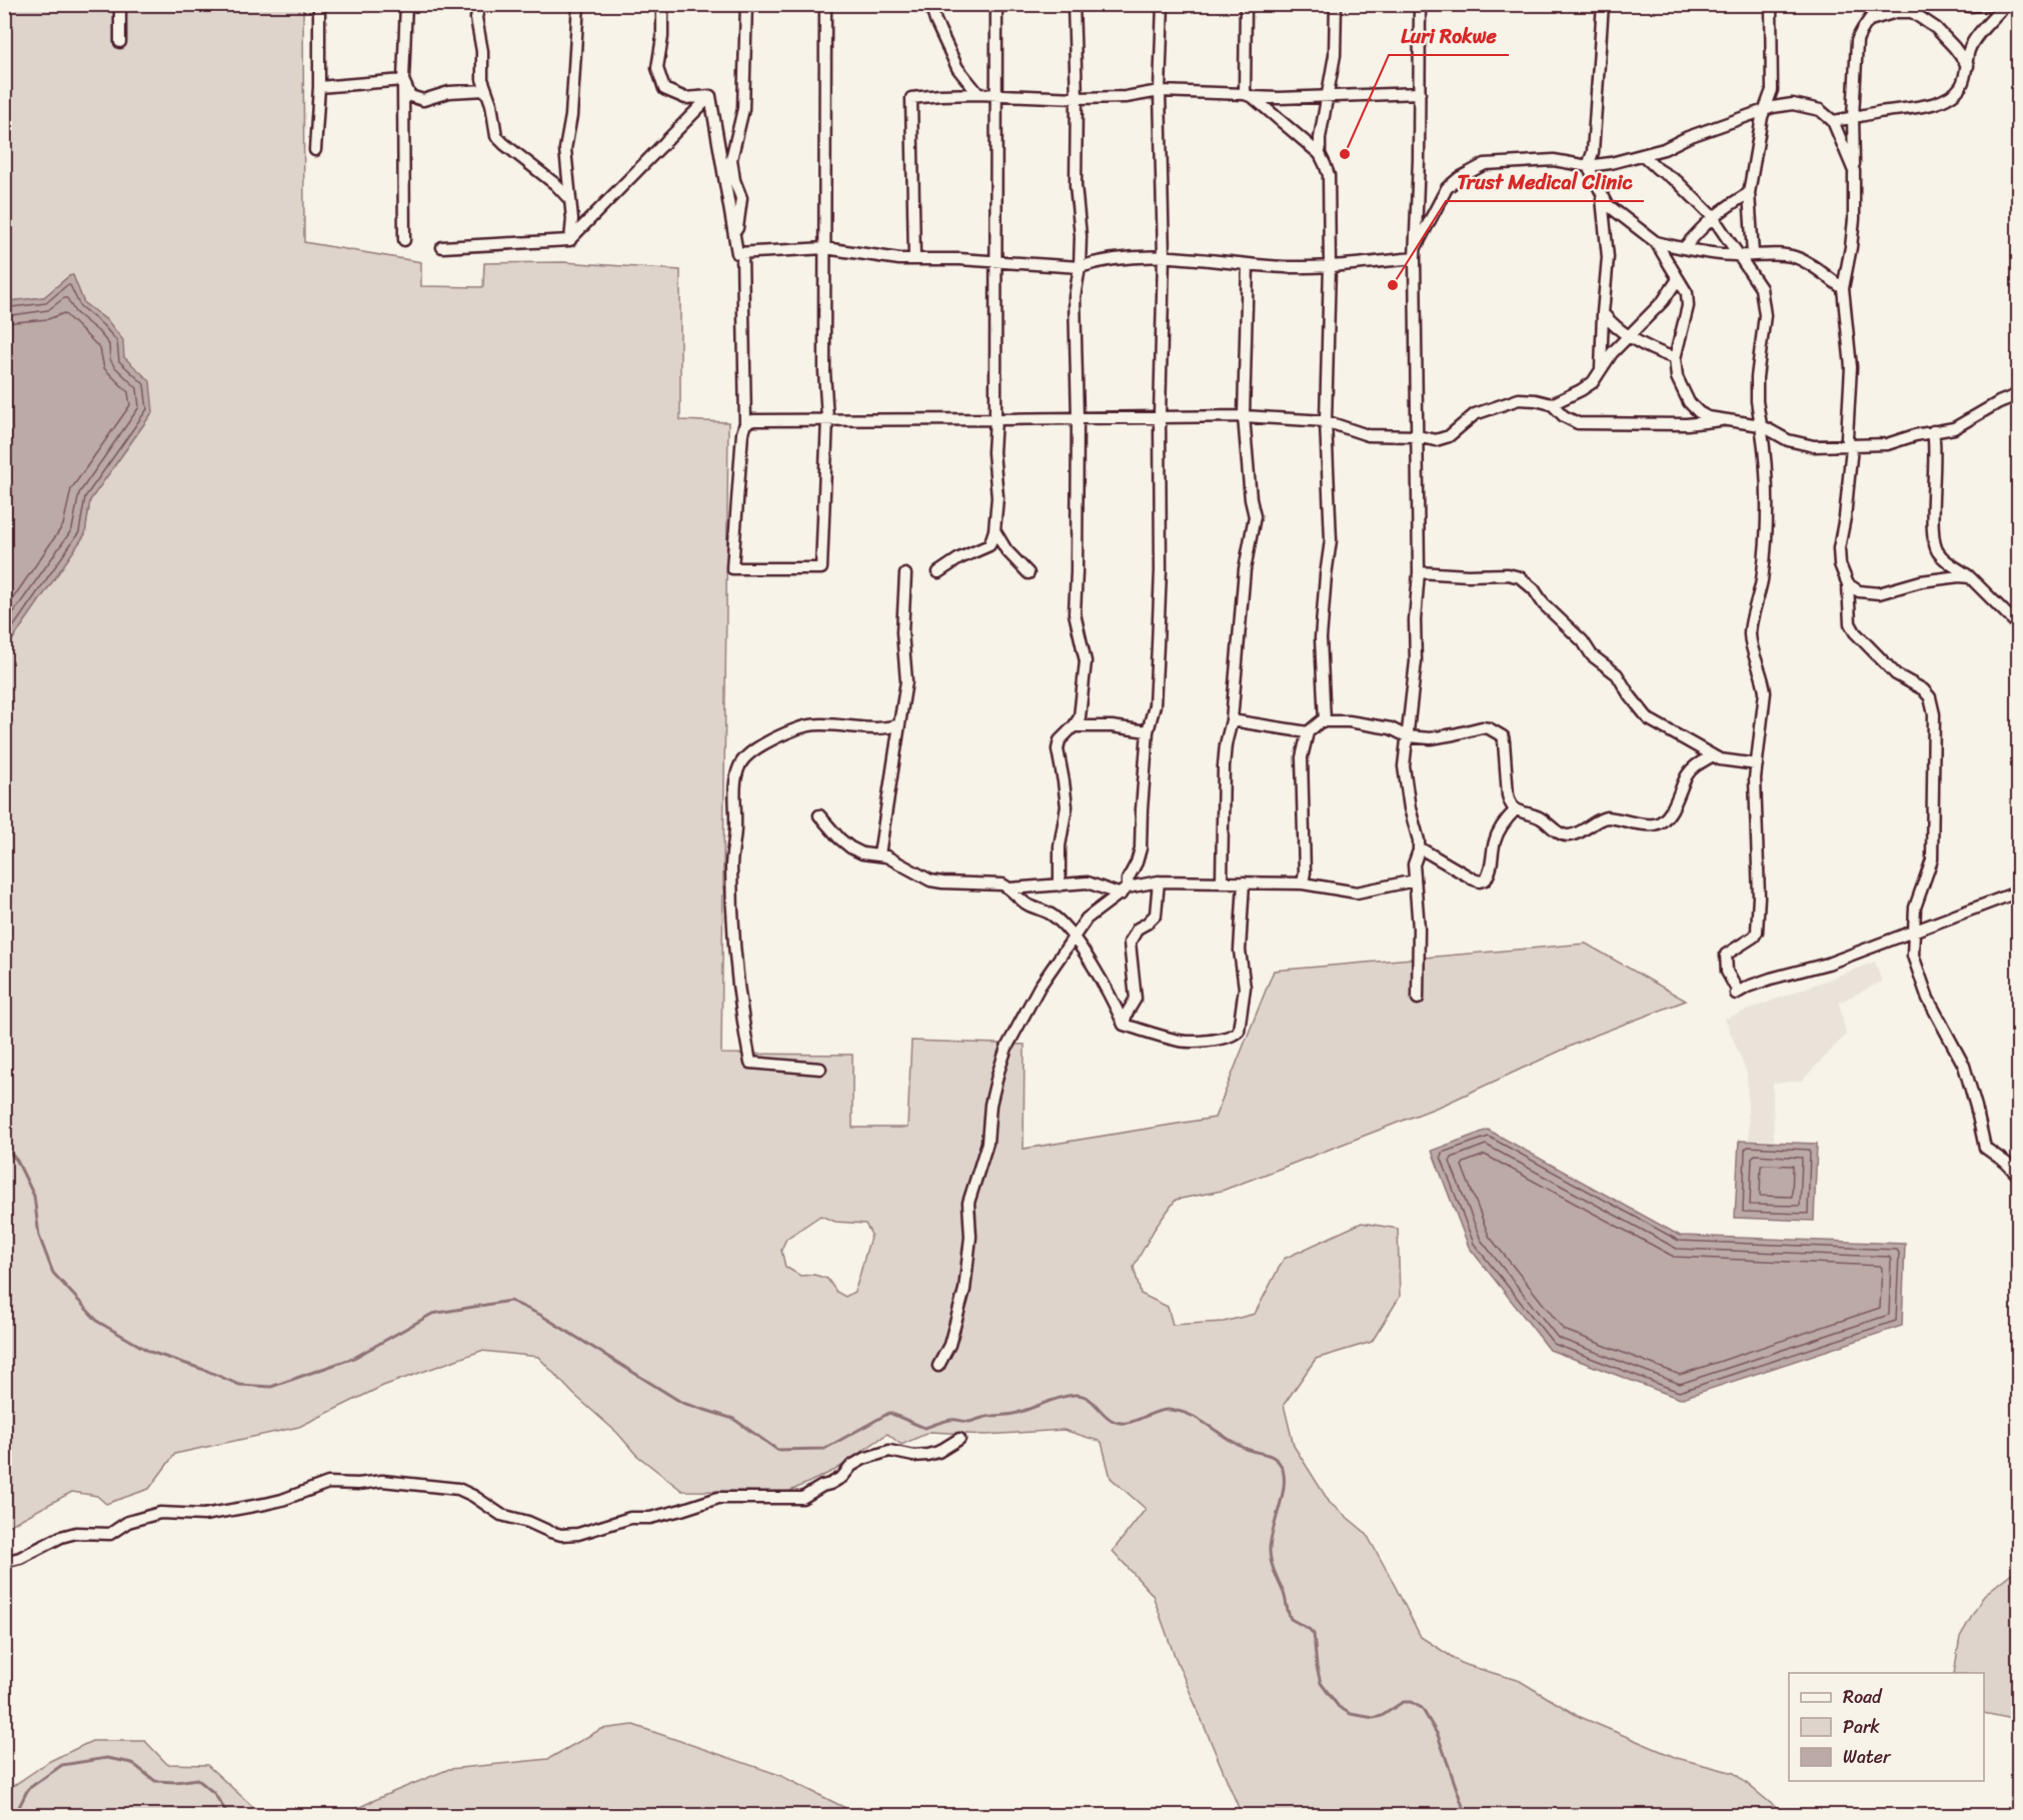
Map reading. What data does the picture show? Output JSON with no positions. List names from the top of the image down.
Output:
{
  "places": ["Luri Rokwe", "Trust Medical Clinic"],
  "legend": ["Road", "Park", "Water"]
}
